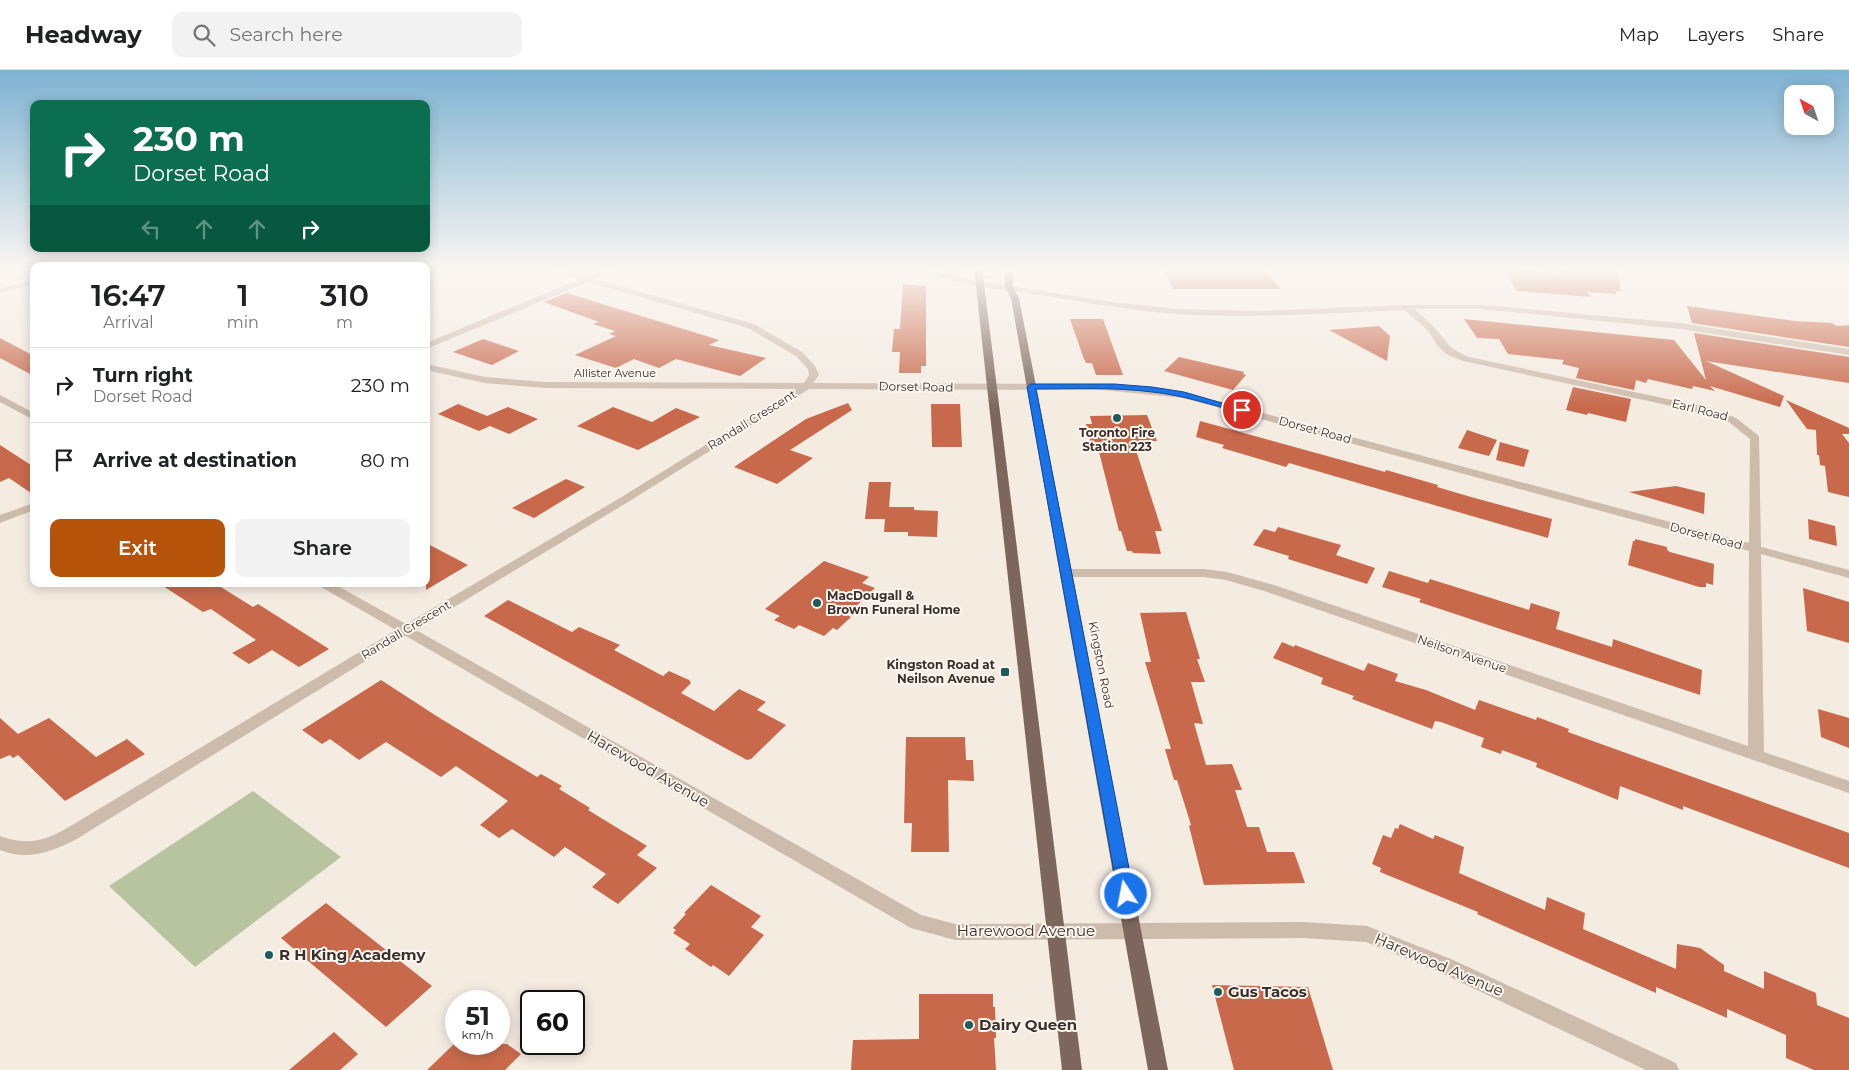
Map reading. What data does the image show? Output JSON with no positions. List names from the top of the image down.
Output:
{
  "streets": {
    "main road": ["Kingston Road"],
    "street": [
      "Allister Avenue",
      "Dorset Road",
      "Earl Road",
      "Randall Crescent",
      "Neilson Avenue",
      "Harewood Avenue"
    ]
  },
  "crossings": [
    ["Allister Avenue", "Dorset Road"],
    ["Allister Avenue", "Randall Crescent"],
    ["Dorset Road", "Earl Road"],
    ["Dorset Road", "Randall Crescent"],
    ["Dorset Road", "Kingston Road"],
    ["Earl Road", "Neilson Avenue"],
    ["Randall Crescent", "Harewood Avenue"],
    ["Neilson Avenue", "Kingston Road"],
    ["Kingston Road", "Harewood Avenue"]
  ],
  "places": {
    "other": [
      "Toronto Fire Station 223",
      "MacDougall & Brown Funeral Home",
      "R H King Academy",
      "Gus Tacos",
      "Dairy Queen"
    ],
    "transit": ["Kingston Road at Neilson Avenue"]
  },
  "north": "top left",
  "page": {
    "header": "Headway",
    "search": "Search here",
    "nav": ["Map", "Layers", "Share"],
    "turn": ["230 m", "Dorset Road"],
    "eta": [
      "16:47",
      "Arrival",
      "1",
      "min",
      "310",
      "m"
    ],
    "list": [
      {
        "name": "Turn right",
        "note": "Dorset Road",
        "value": "230 m"
      },
      {
        "name": "Arrive at destination",
        "value": "80 m"
      }
    ],
    "buttons": ["Exit", "Share"],
    "speed": "51 km/h",
    "limit": "60"
  }
}
